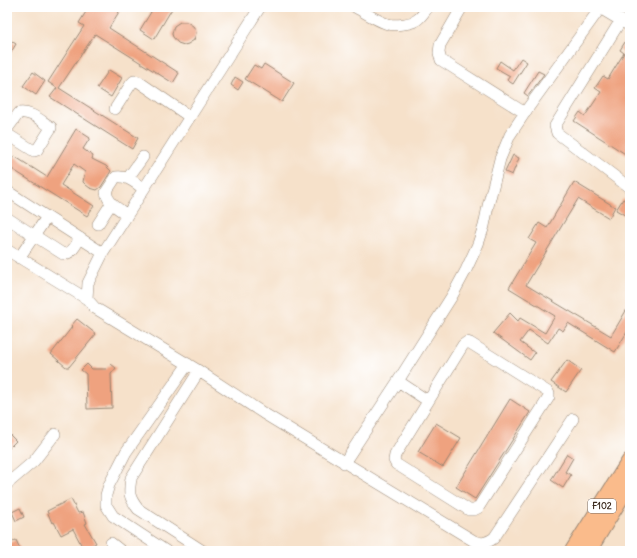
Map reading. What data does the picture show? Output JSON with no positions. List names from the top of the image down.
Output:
{
  "streets": {
    "highway": ["F102"]
  }
}
